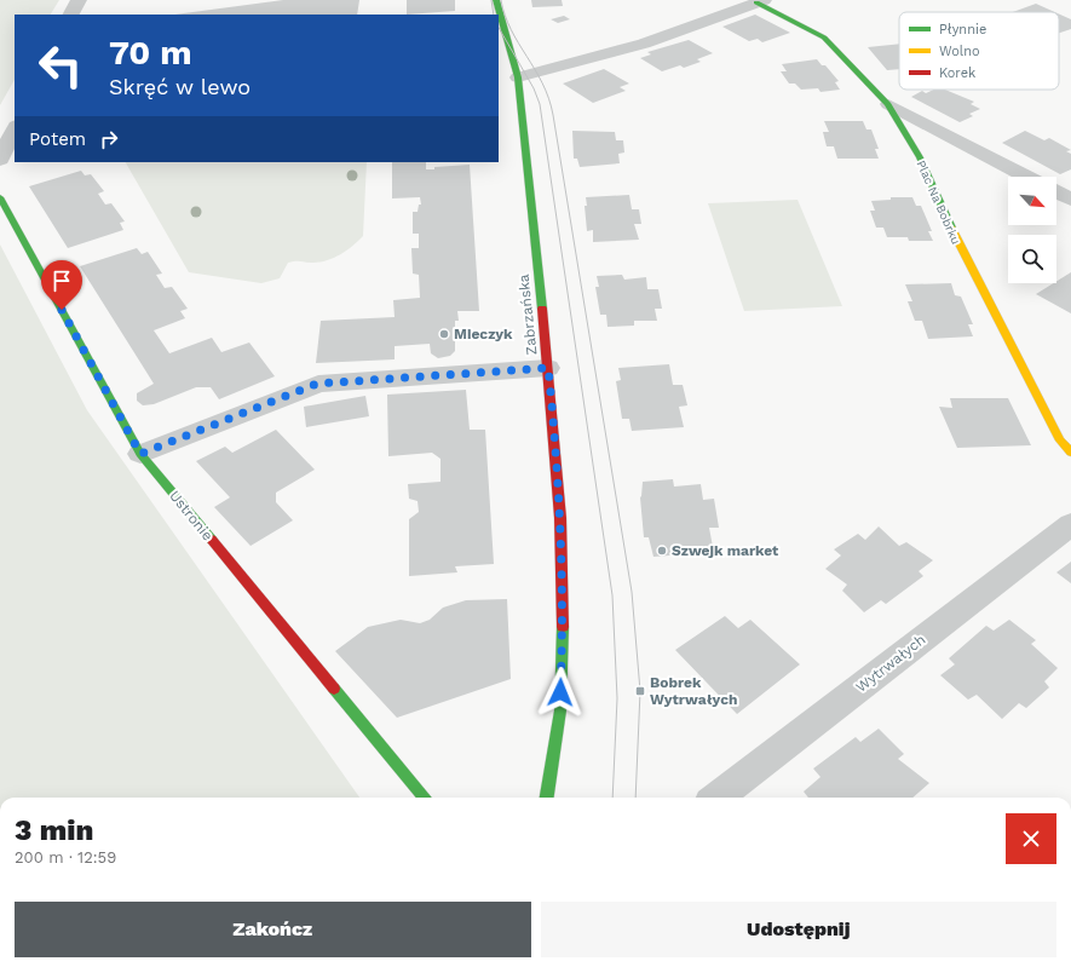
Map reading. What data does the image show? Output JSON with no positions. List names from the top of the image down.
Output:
{
  "streets": {
    "street": [
      "Plac Na Bobrku",
      "Zabrzańska",
      "Ustronie",
      "Wytrwałych"
    ]
  },
  "places": {
    "other": ["Mieczyk", "Szwejk market"],
    "transit": ["Bobrek Wytrwałych"]
  },
  "legend": ["Płynnie", "Wolno", "Korek"],
  "north": "bottom right",
  "page": {
    "turn": ["70 m", "Skręć w lewo"],
    "then": "Potem",
    "heading": ["3 min", "200 m · 12:59"],
    "buttons": ["Zakończ", "Udostępnij"]
  }
}
